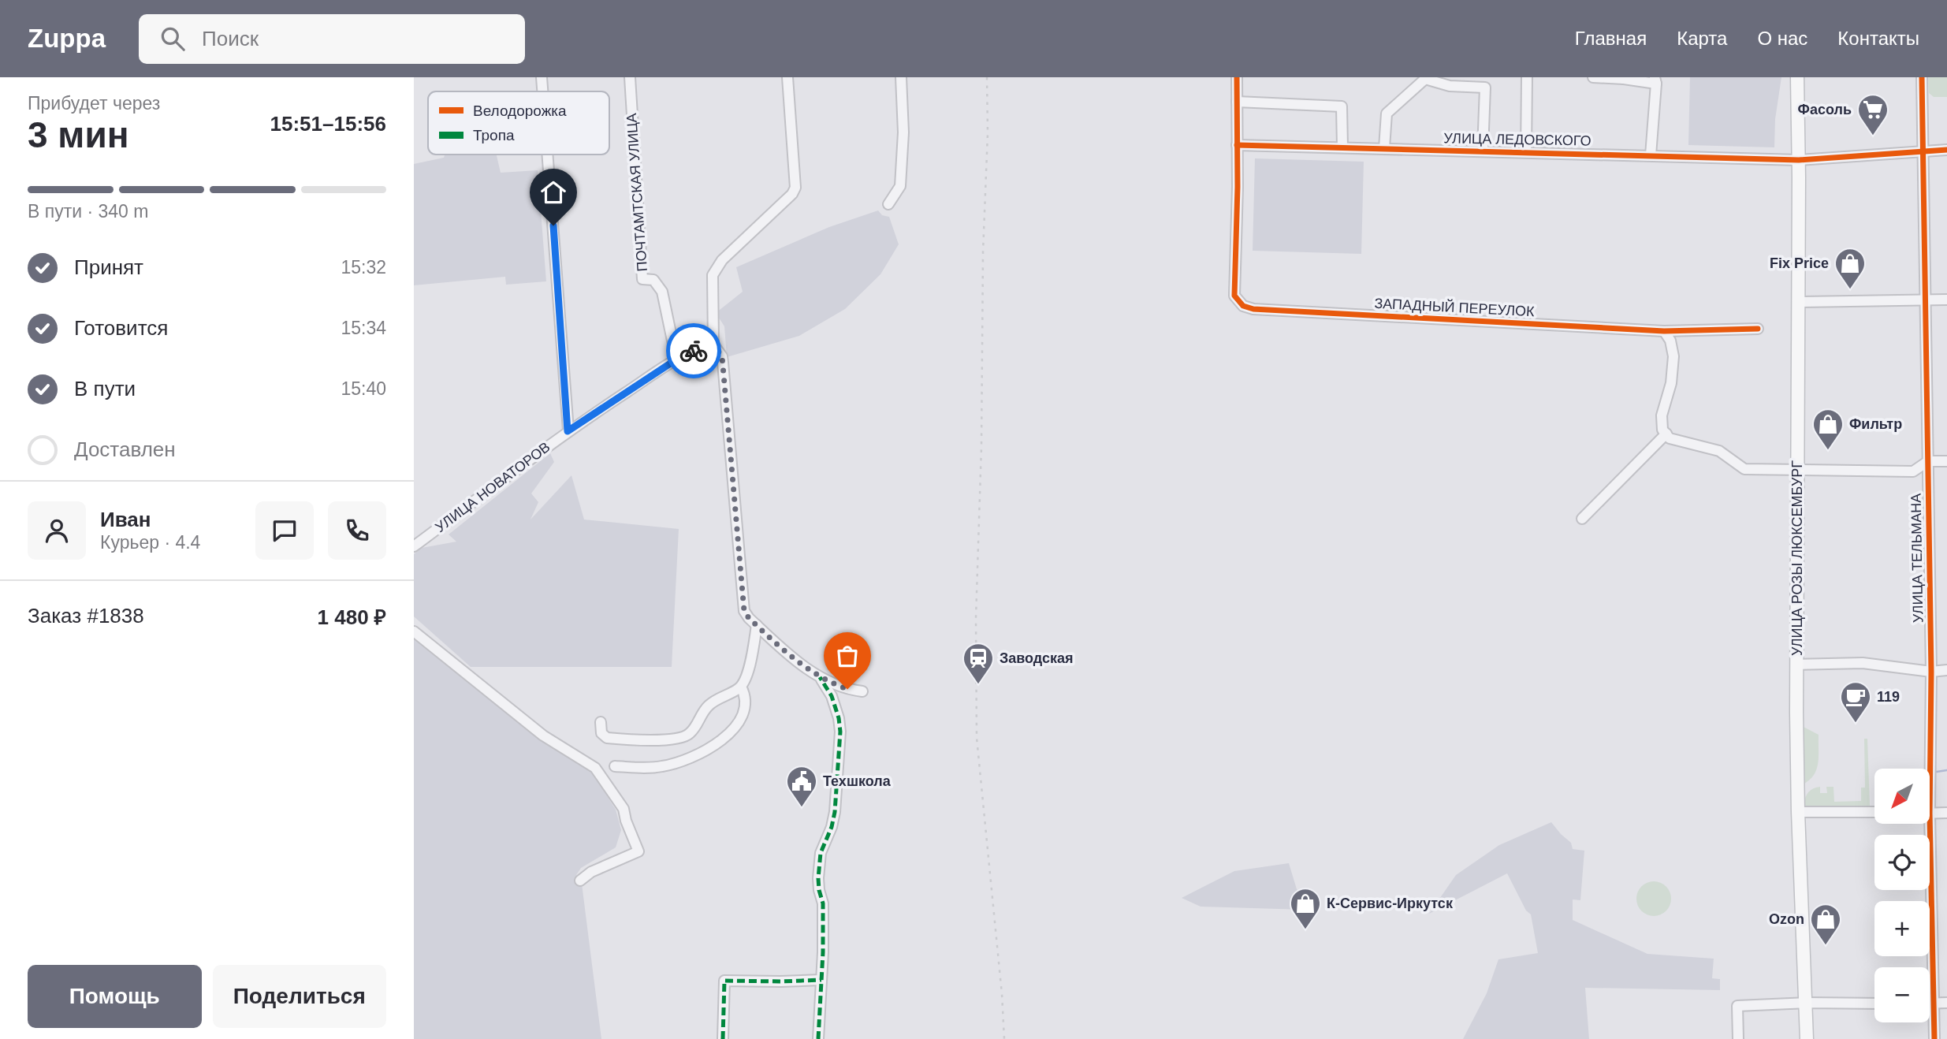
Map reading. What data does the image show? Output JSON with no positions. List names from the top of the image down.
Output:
{
  "streets": {
    "main road": ["УЛИЦА РОЗЫ ЛЮКСЕМБУРГ"],
    "street": [
      "УЛИЦА ЛЕДОВСКОГО",
      "ПОЧТАМТСКАЯ УЛИЦА",
      "ЗАПАДНЫЙ ПЕРЕУЛОК",
      "УЛИЦА НОВАТОРОВ",
      "УЛИЦА ТЕЛЬМАНА"
    ]
  },
  "crossings": [
    ["УЛИЦА ЛЕДОВСКОГО", "ЗАПАДНЫЙ ПЕРЕУЛОК"],
    ["УЛИЦА ЛЕДОВСКОГО", "УЛИЦА РОЗЫ ЛЮКСЕМБУРГ"],
    ["УЛИЦА ЛЕДОВСКОГО", "УЛИЦА ТЕЛЬМАНА"],
    ["ПОЧТАМТСКАЯ УЛИЦА", "УЛИЦА НОВАТОРОВ"]
  ],
  "places": {
    "supermarket": ["Фасоль"],
    "shop": [
      "Fix Price",
      "Фильтр",
      "К-Сервис-Иркутск",
      "Ozon"
    ],
    "station": ["Заводская"],
    "cafe": ["119"],
    "public building": ["Техшкола"]
  },
  "legend": ["Велодорожка", "Тропа"],
  "north": "bottom left",
  "page": {
    "header": "Zuppa",
    "search": "Поиск",
    "nav": [
      "Главная",
      "Карта",
      "О нас",
      "Контакты"
    ],
    "heading": ["3 мин", "Прибудет через", "15:51–15:56"],
    "panel": [
      "Иван",
      "Курьер · 4.4",
      "Заказ #1838",
      "1 480 ₽"
    ],
    "bar": "В пути · 340 m",
    "list": [
      ["Принят", "15:32"],
      ["Готовится", "15:34"],
      ["В пути", "15:40"],
      "Доставлен"
    ],
    "map_buttons": ["+", "−"],
    "buttons": ["Помощь", "Поделиться"]
  }
}
